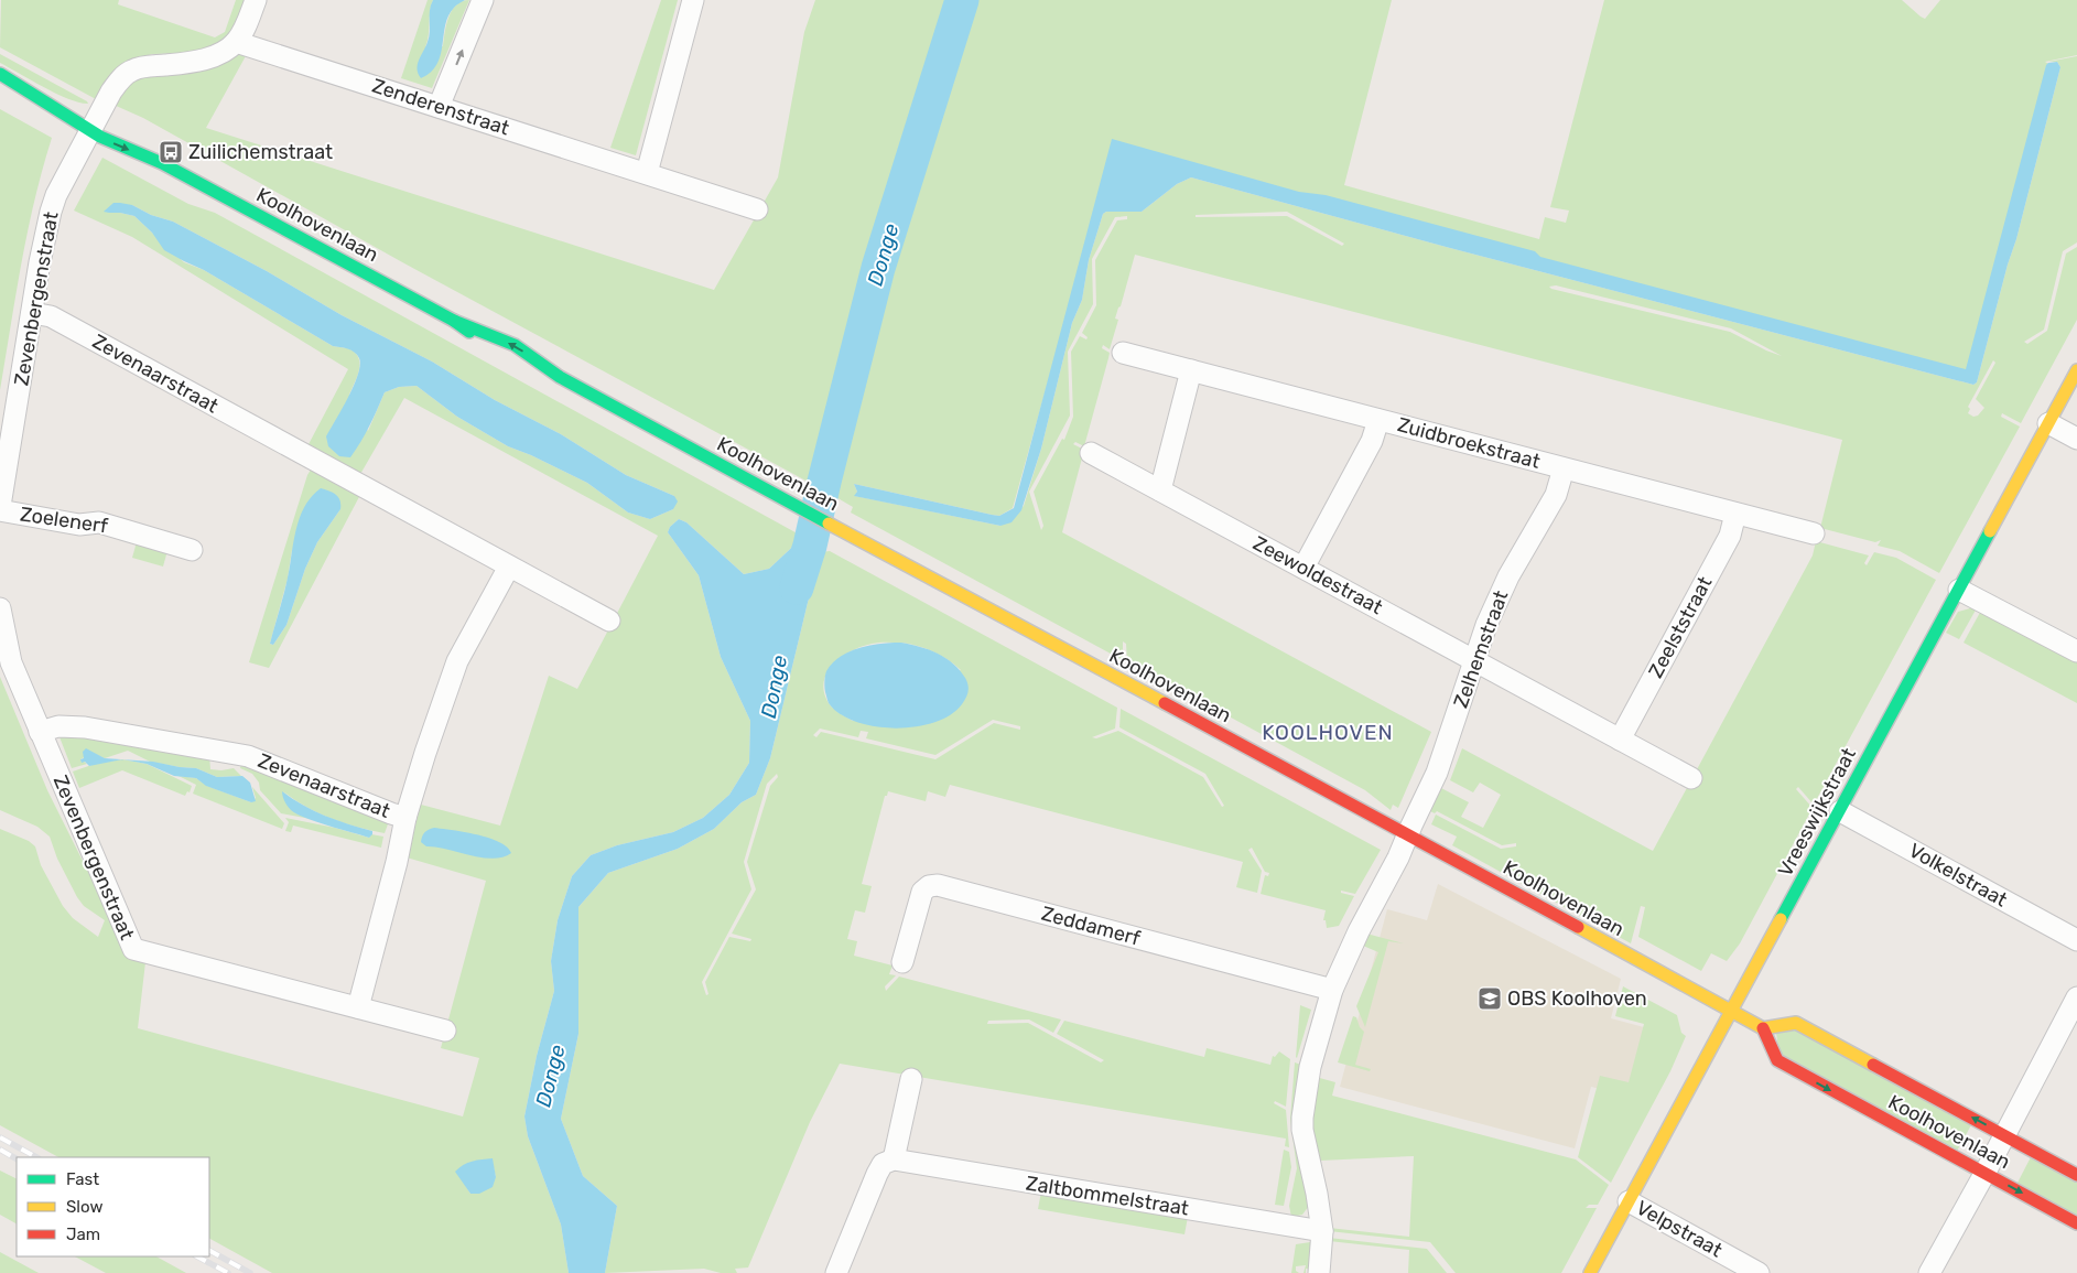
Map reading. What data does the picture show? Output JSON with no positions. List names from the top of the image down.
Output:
{
  "streets": {
    "street": [
      "Zenderenstraat",
      "Koolhovenlaan",
      "Zevenbergenstraat",
      "Zevenaarstraat",
      "Zuidbroekstraat",
      "Zoelenerf",
      "Zeewoldestraat",
      "Zeelststraat",
      "Zelhemstraat",
      "Vreeswijkstraat",
      "Volkelstraat",
      "Zeddamerf",
      "Zaltbommelstraat",
      "Velpstraat"
    ]
  },
  "crossings": [
    ["Koolhovenlaan", "Zevenbergenstraat"],
    ["Koolhovenlaan", "Zelhemstraat"],
    ["Koolhovenlaan", "Vreeswijkstraat"],
    ["Zevenbergenstraat", "Zevenaarstraat"],
    ["Zuidbroekstraat", "Zeelststraat"],
    ["Zuidbroekstraat", "Zelhemstraat"],
    ["Zeewoldestraat", "Zelhemstraat"],
    ["Vreeswijkstraat", "Volkelstraat"],
    ["Vreeswijkstraat", "Velpstraat"]
  ],
  "districts": ["KOOLHOVEN"],
  "water": ["Donge"],
  "places": {
    "bus stop": ["Zuilichemstraat"],
    "school or university": ["OBS Koolhoven"]
  },
  "legend": ["Fast", "Slow", "Jam"]
}
